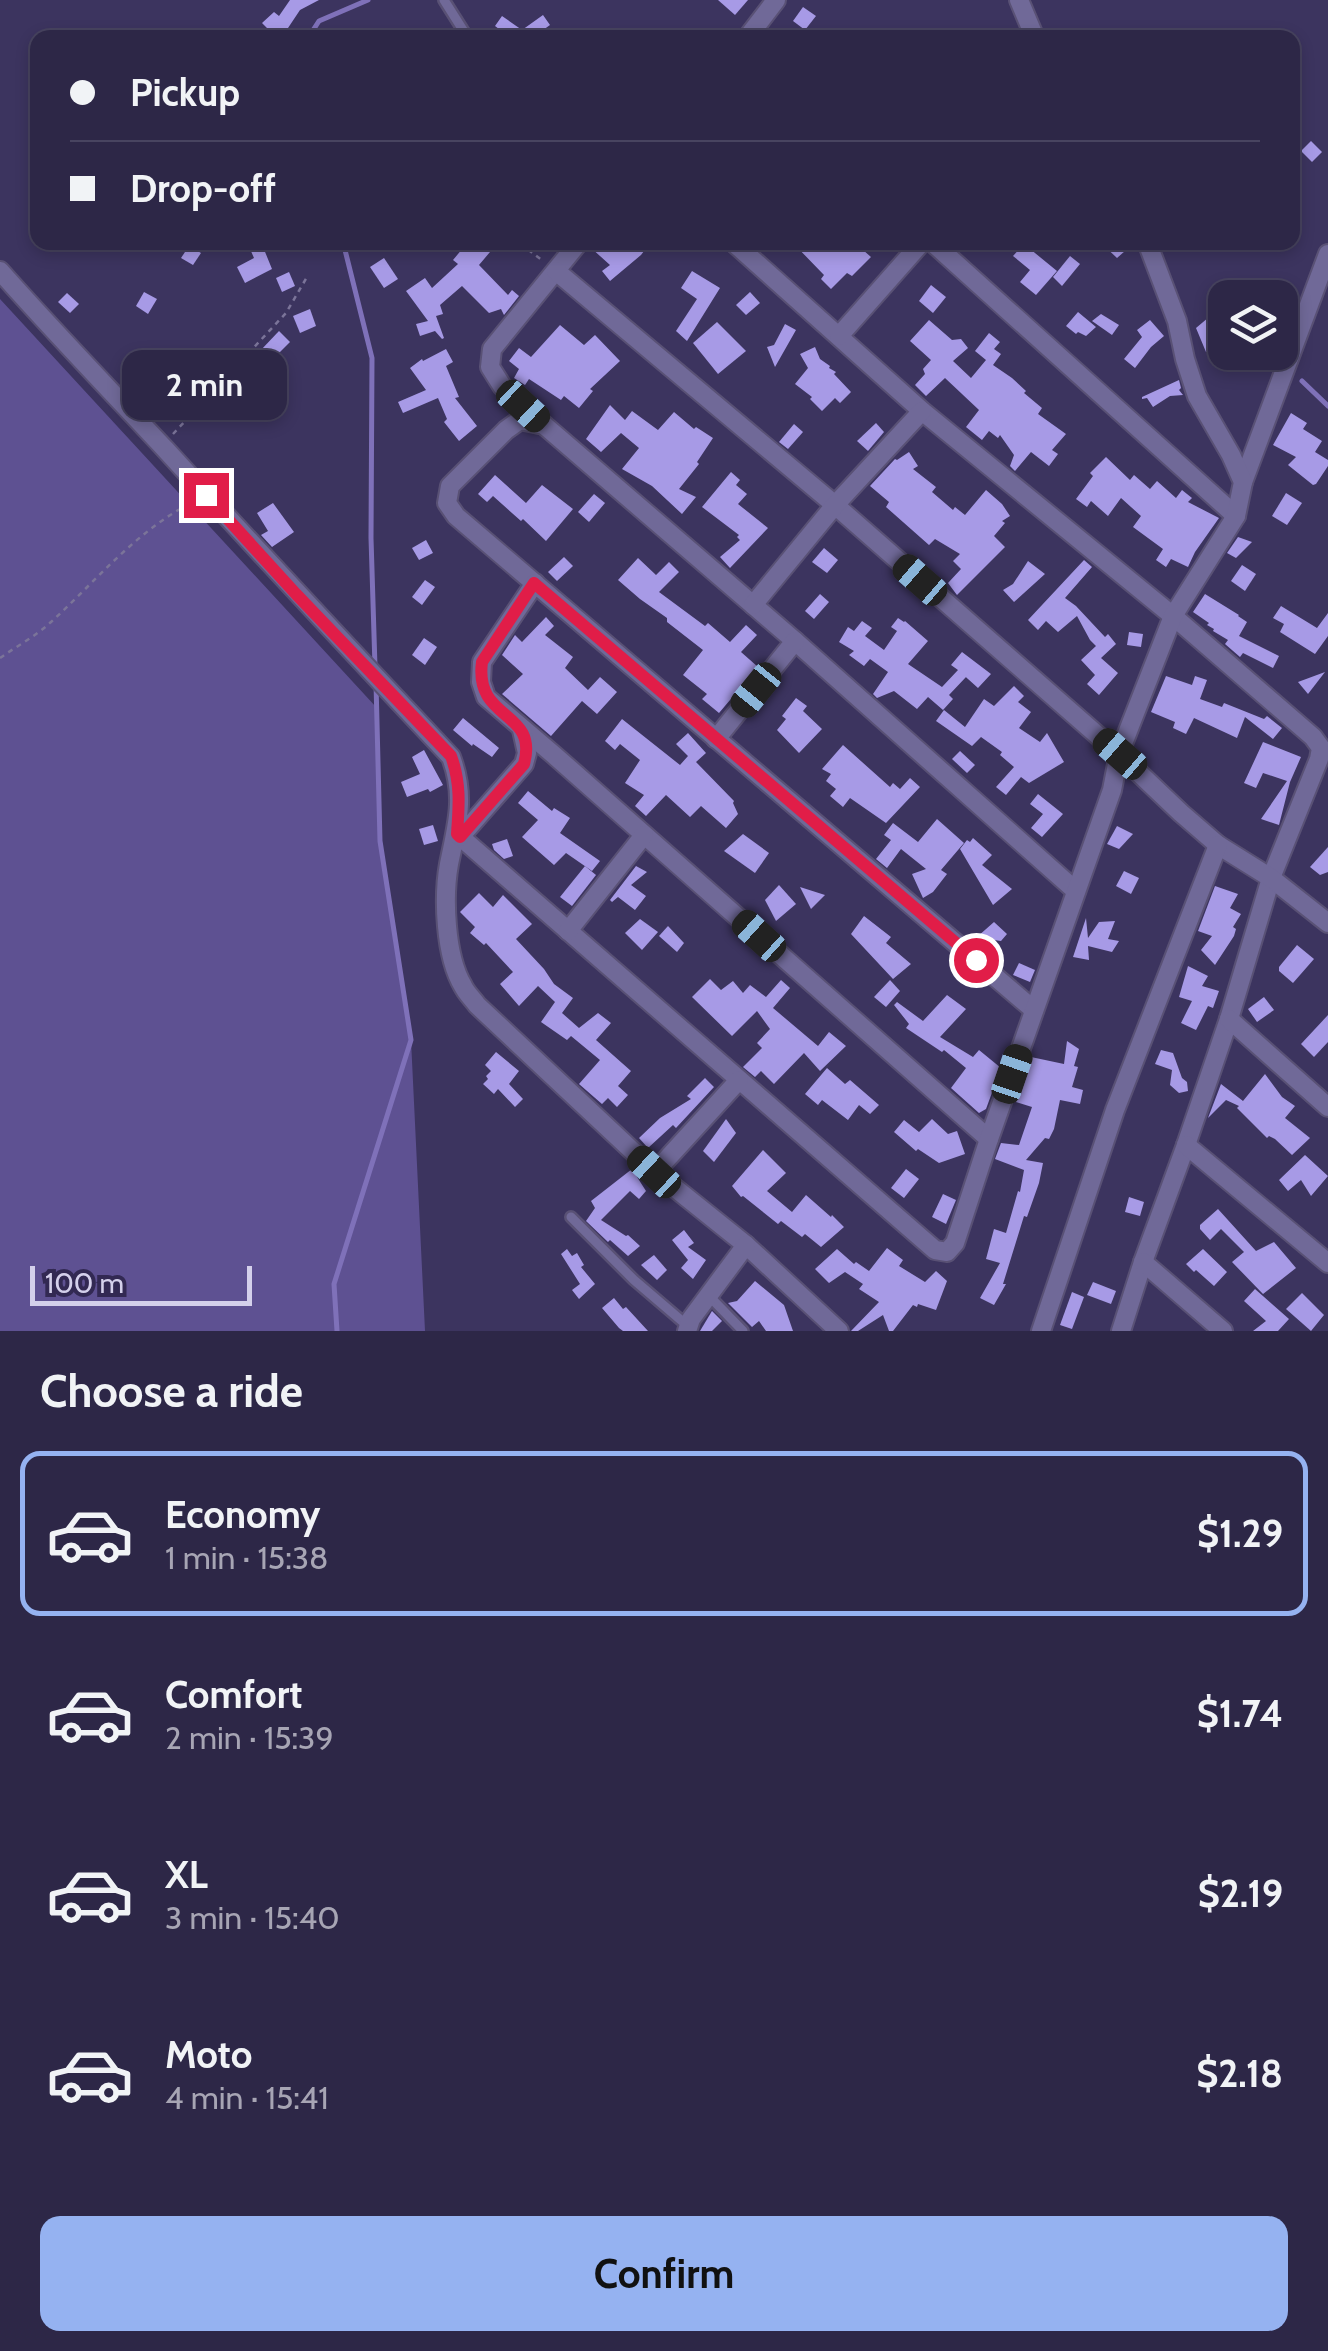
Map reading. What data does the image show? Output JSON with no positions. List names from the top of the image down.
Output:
{
  "scale_bar": "100 m",
  "page": {
    "banner": ["Pickup", "Drop-off"],
    "bubble": "2 min",
    "scale": "100 m",
    "heading": "Choose a ride",
    "list": [
      {
        "name": "Economy",
        "note": "1 min · 15:38",
        "value": "$1.29"
      },
      {
        "name": "Comfort",
        "note": "2 min · 15:39",
        "value": "$1.74"
      },
      {
        "name": "XL",
        "note": "3 min · 15:40",
        "value": "$2.19"
      },
      {
        "name": "Moto",
        "note": "4 min · 15:41",
        "value": "$2.18"
      }
    ],
    "buttons": "Confirm"
  }
}
